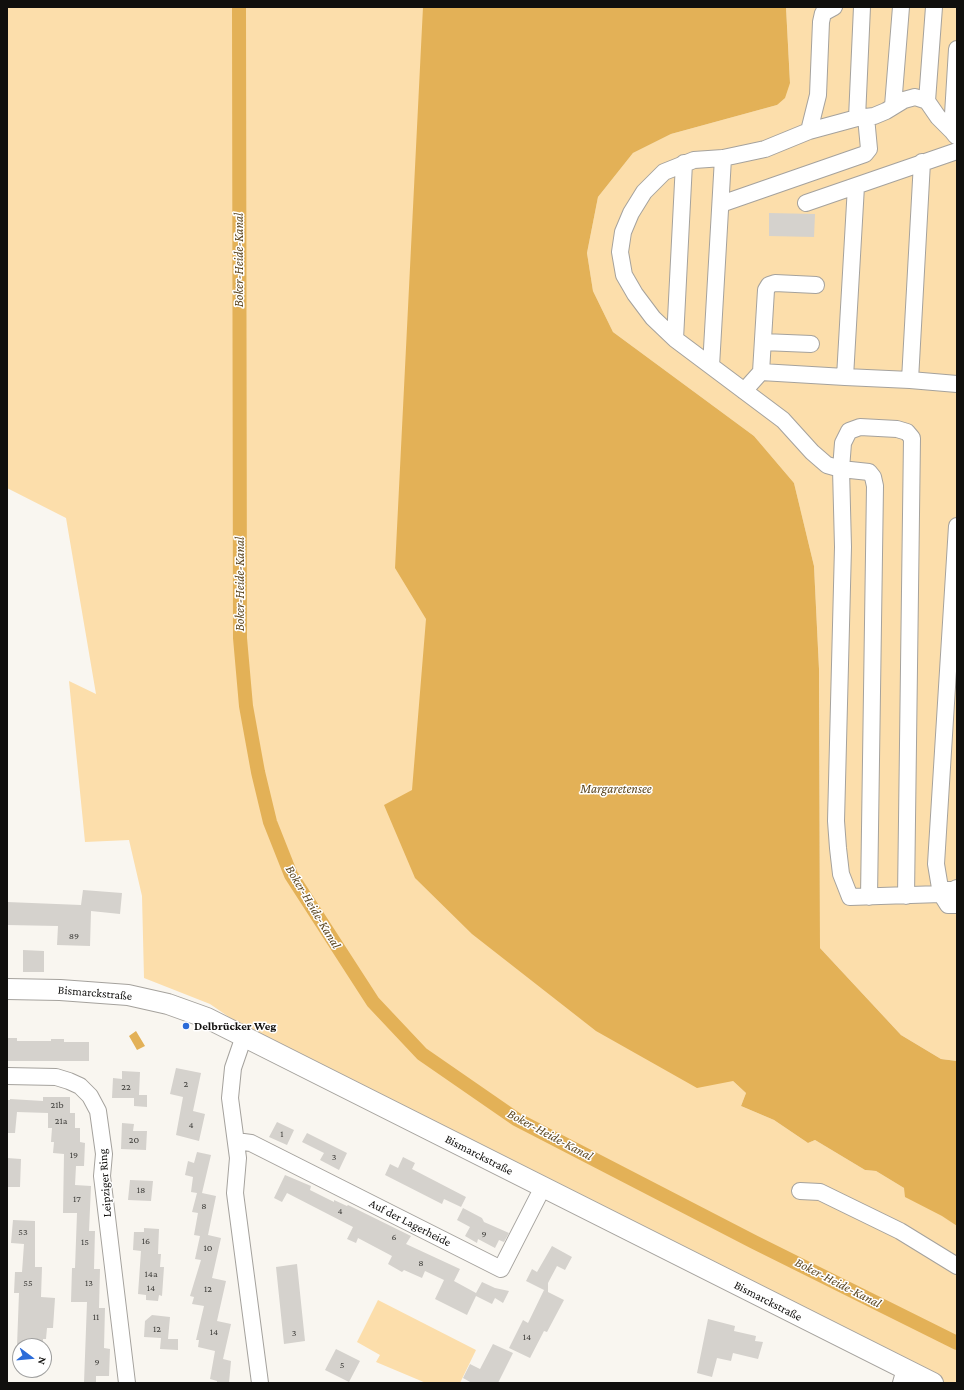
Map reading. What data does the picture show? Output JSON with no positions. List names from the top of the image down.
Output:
{
  "streets": {
    "main road": ["Bismarckstraße"],
    "street": ["Leipziger Ring", "Auf der Lagerheide"]
  },
  "crossings": [
    ["Bismarckstraße", "Auf der Lagerheide"]
  ],
  "water": ["Boker-Heide-Kanal", "Margaretensee"],
  "places": ["Delbrücker Weg"],
  "house_numbers": [
    "89",
    "2",
    "22",
    "21b",
    "21a",
    "4",
    "1",
    "20",
    "19",
    "3",
    "18",
    "17",
    "8",
    "4",
    "53",
    "9",
    "6",
    "16",
    "15",
    "10",
    "8",
    "14a",
    "55",
    "13",
    "14",
    "12",
    "11",
    "12",
    "14",
    "3",
    "14",
    "9",
    "5"
  ],
  "north": "right"
}
